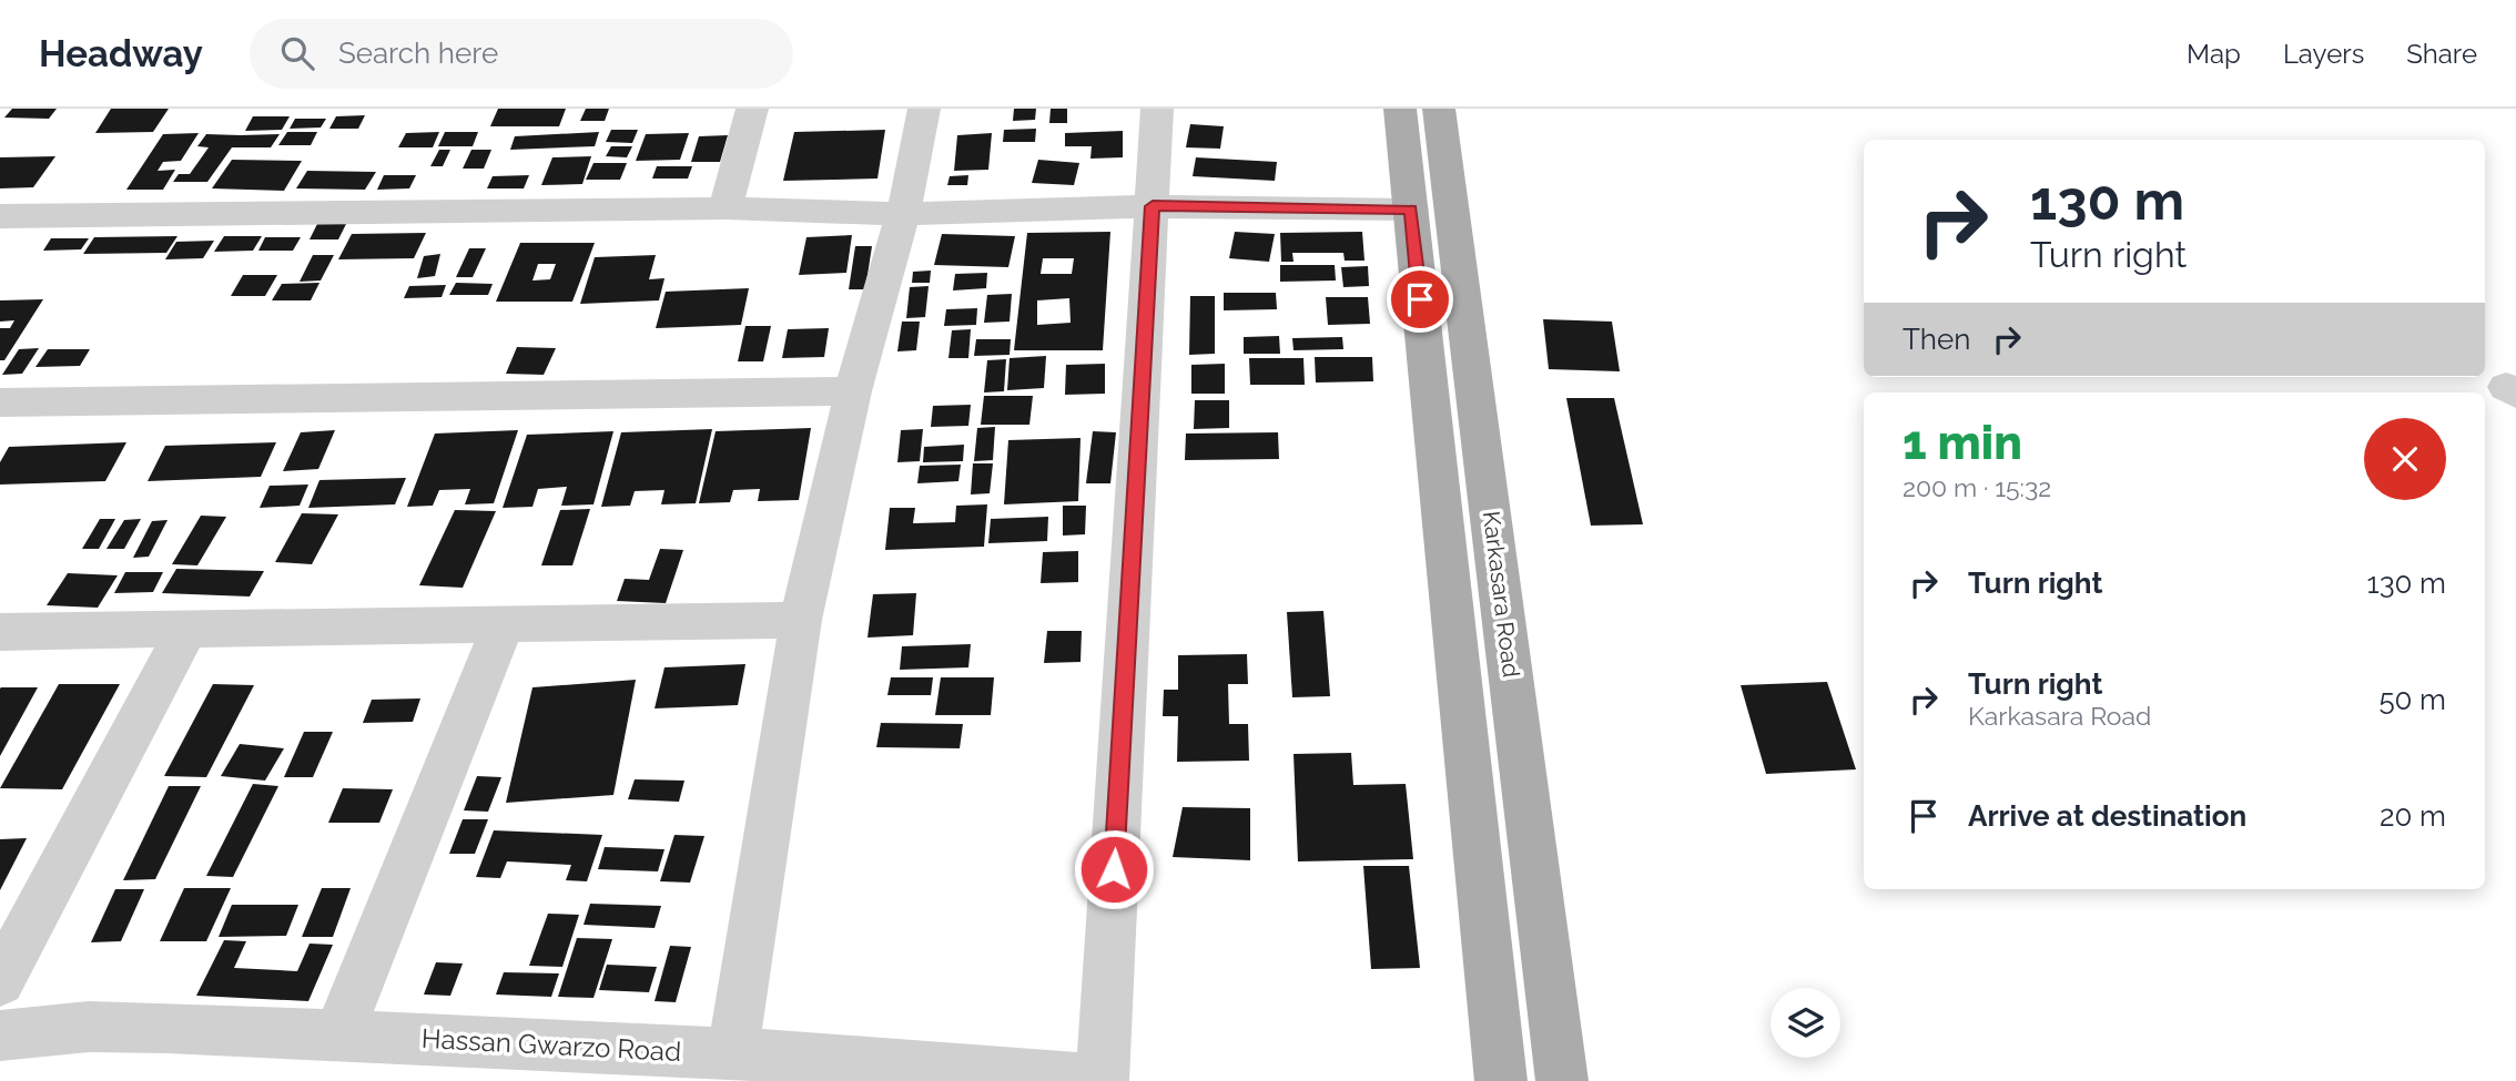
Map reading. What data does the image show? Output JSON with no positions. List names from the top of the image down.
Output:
{
  "streets": {
    "main road": ["Karkasara Road"],
    "street": ["Hassan Gwarzo Road"]
  },
  "page": {
    "header": "Headway",
    "search": "Search here",
    "nav": ["Map", "Layers", "Share"],
    "turn": ["130 m", "Turn right"],
    "then": "Then",
    "heading": ["1 min", "200 m · 15:32"],
    "list": [
      {
        "name": "Turn right",
        "value": "130 m"
      },
      {
        "name": "Turn right",
        "note": "Karkasara Road",
        "value": "50 m"
      },
      {
        "name": "Arrive at destination",
        "value": "20 m"
      }
    ]
  }
}
